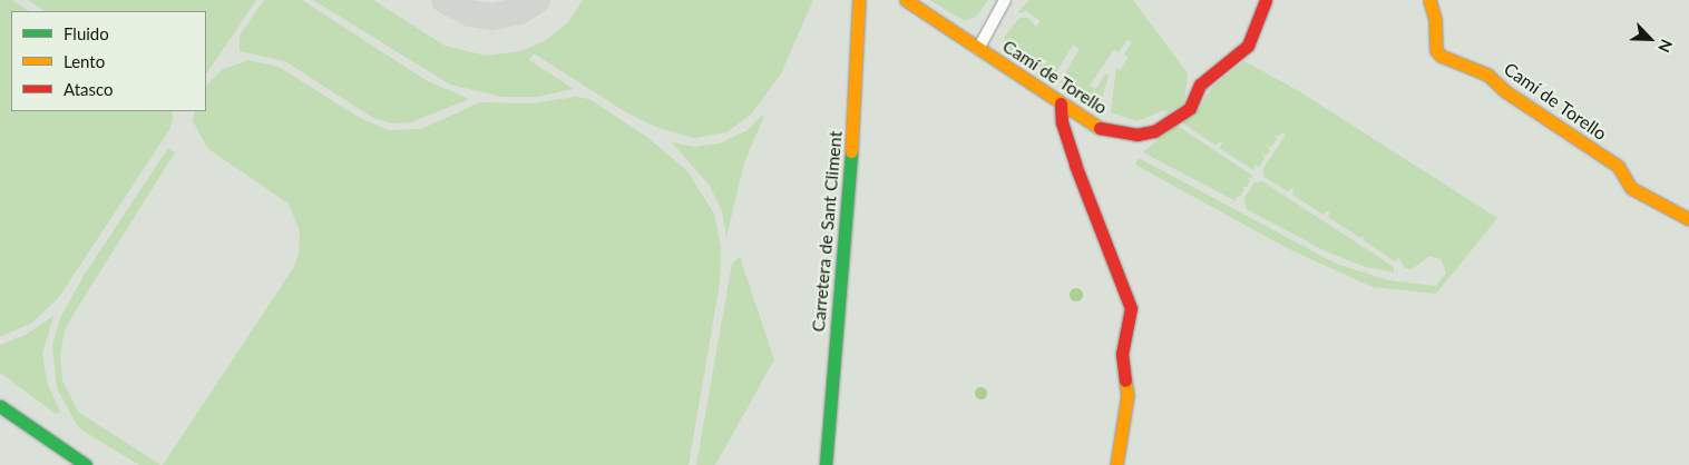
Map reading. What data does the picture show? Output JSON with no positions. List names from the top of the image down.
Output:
{
  "streets": {
    "street": ["Camí de Torello", "Carretera de Sant Climent"]
  },
  "legend": ["Fluido", "Lento", "Atasco"],
  "north": "bottom right"
}
